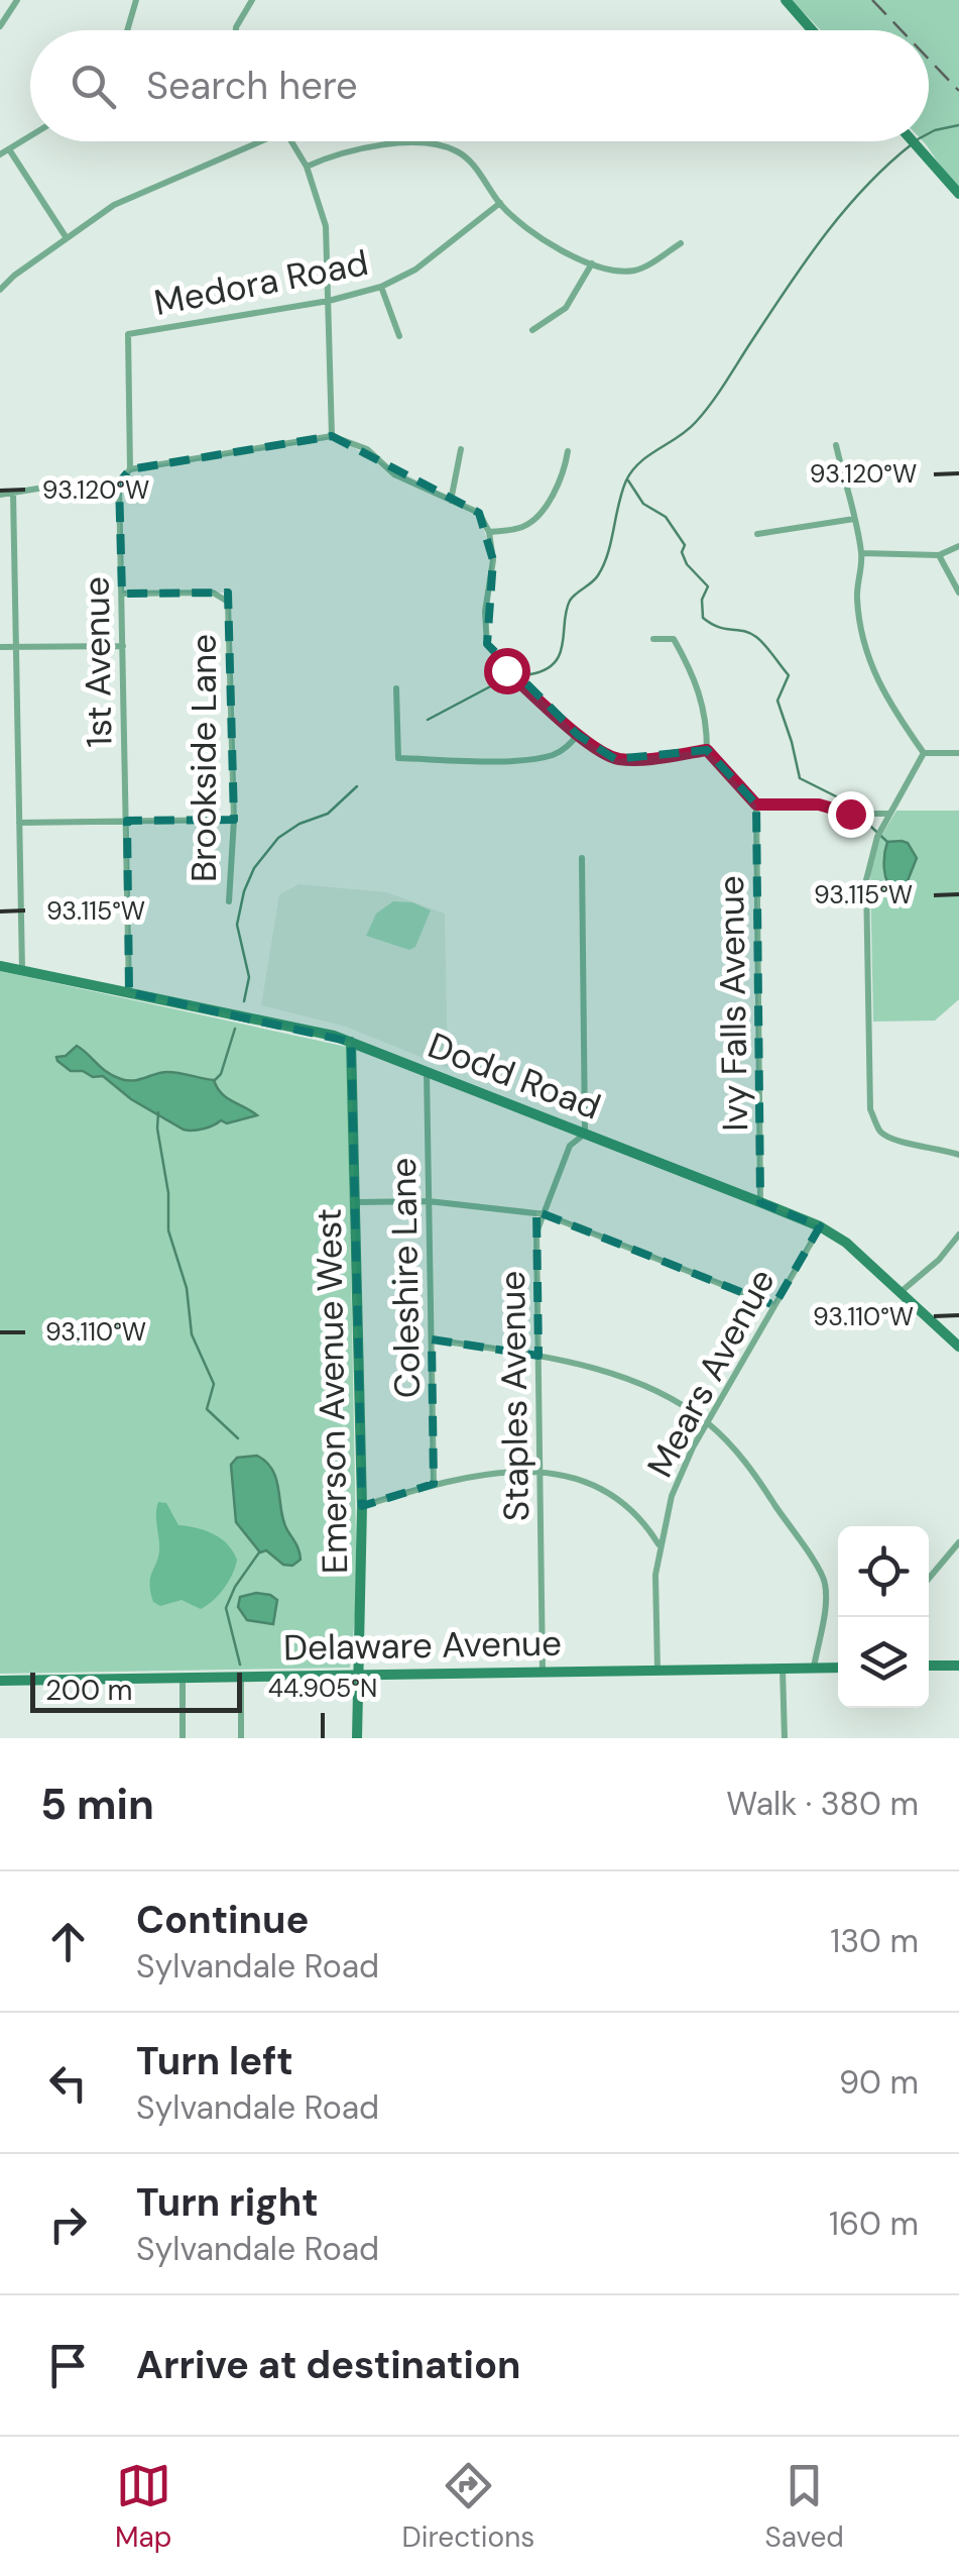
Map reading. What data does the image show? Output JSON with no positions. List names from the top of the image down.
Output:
{
  "streets": {
    "street": [
      "Medora Road",
      "1st Avenue",
      "Brookside Lane",
      "Ivy Falls Avenue",
      "Dodd Road",
      "Coleshire Lane",
      "Mears Avenue",
      "Emerson Avenue West",
      "Staples Avenue",
      "Delaware Avenue"
    ]
  },
  "crossings": [
    ["Medora Road", "1st Avenue"],
    ["1st Avenue", "Brookside Lane"],
    ["1st Avenue", "Dodd Road"],
    ["Ivy Falls Avenue", "Dodd Road"],
    ["Dodd Road", "Coleshire Lane"],
    ["Dodd Road", "Mears Avenue"],
    ["Dodd Road", "Emerson Avenue West"],
    ["Dodd Road", "Staples Avenue"],
    ["Mears Avenue", "Delaware Avenue"],
    ["Emerson Avenue West", "Delaware Avenue"],
    ["Staples Avenue", "Delaware Avenue"]
  ],
  "scale_bar": "200 m",
  "page": {
    "search": "Search here",
    "scale": "200 m",
    "heading": ["5 min", "Walk · 380 m"],
    "list": [
      ["Continue", "Sylvandale Road", "130 m"],
      ["Turn left", "Sylvandale Road", "90 m"],
      ["Turn right", "Sylvandale Road", "160 m"],
      "Arrive at destination"
    ],
    "nav": ["Map", "Directions", "Saved"]
  },
  "coordinates": [
    "93.120°W",
    "93.115°W",
    "93.110°W",
    "44.905°N"
  ]
}
